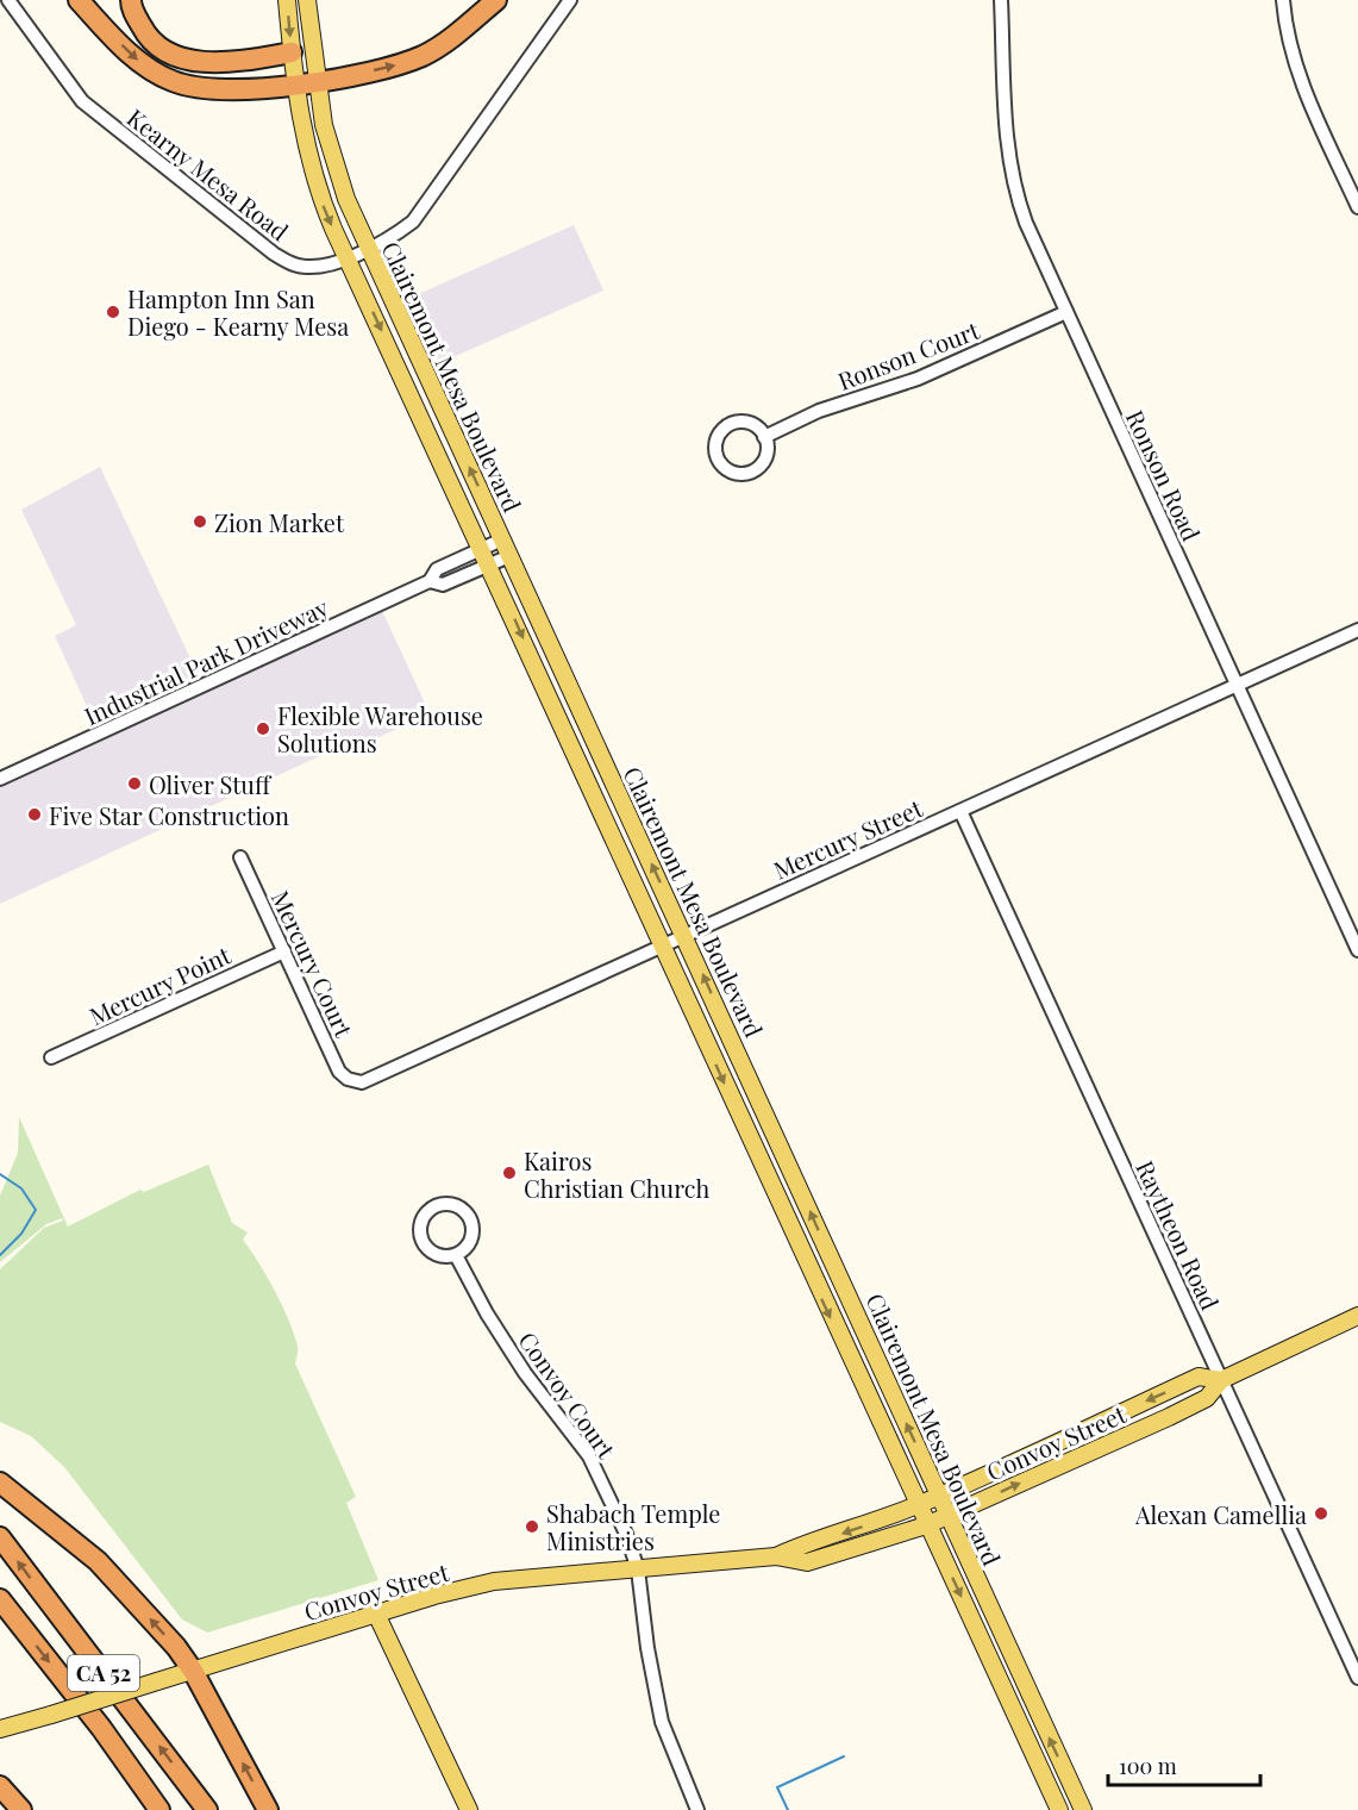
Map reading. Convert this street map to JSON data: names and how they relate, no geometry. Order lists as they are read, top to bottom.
{
  "streets": {
    "highway": ["CA 52"],
    "main road": ["Clairemont Mesa Boulevard", "Convoy Street"],
    "street": [
      "Kearny Mesa Road",
      "Ronson Court",
      "Ronson Road",
      "Industrial Park Driveway",
      "Mercury Street",
      "Mercury Court",
      "Mercury Point",
      "Raytheon Road",
      "Convoy Court"
    ]
  },
  "crossings": [
    ["Kearny Mesa Road", "Clairemont Mesa Boulevard"],
    ["Ronson Court", "Ronson Road"],
    ["Clairemont Mesa Boulevard", "Industrial Park Driveway"],
    ["Clairemont Mesa Boulevard", "Mercury Street"],
    ["Clairemont Mesa Boulevard", "Convoy Street"],
    ["Ronson Road", "Mercury Street"],
    ["Mercury Street", "Mercury Court"],
    ["Mercury Street", "Raytheon Road"],
    ["Mercury Court", "Mercury Point"],
    ["Raytheon Road", "Convoy Street"],
    ["Convoy Court", "Convoy Street"]
  ],
  "places": [
    "Hampton Inn San Diego - Kearny Mesa",
    "Zion Market",
    "Flexible Warehouse Solutions",
    "Oliver Stuff",
    "Five Star Construction",
    "Kairos Christian Church",
    "Alexan Camellia",
    "Shabach Temple Ministries"
  ],
  "scale_bar": "100 m"
}
